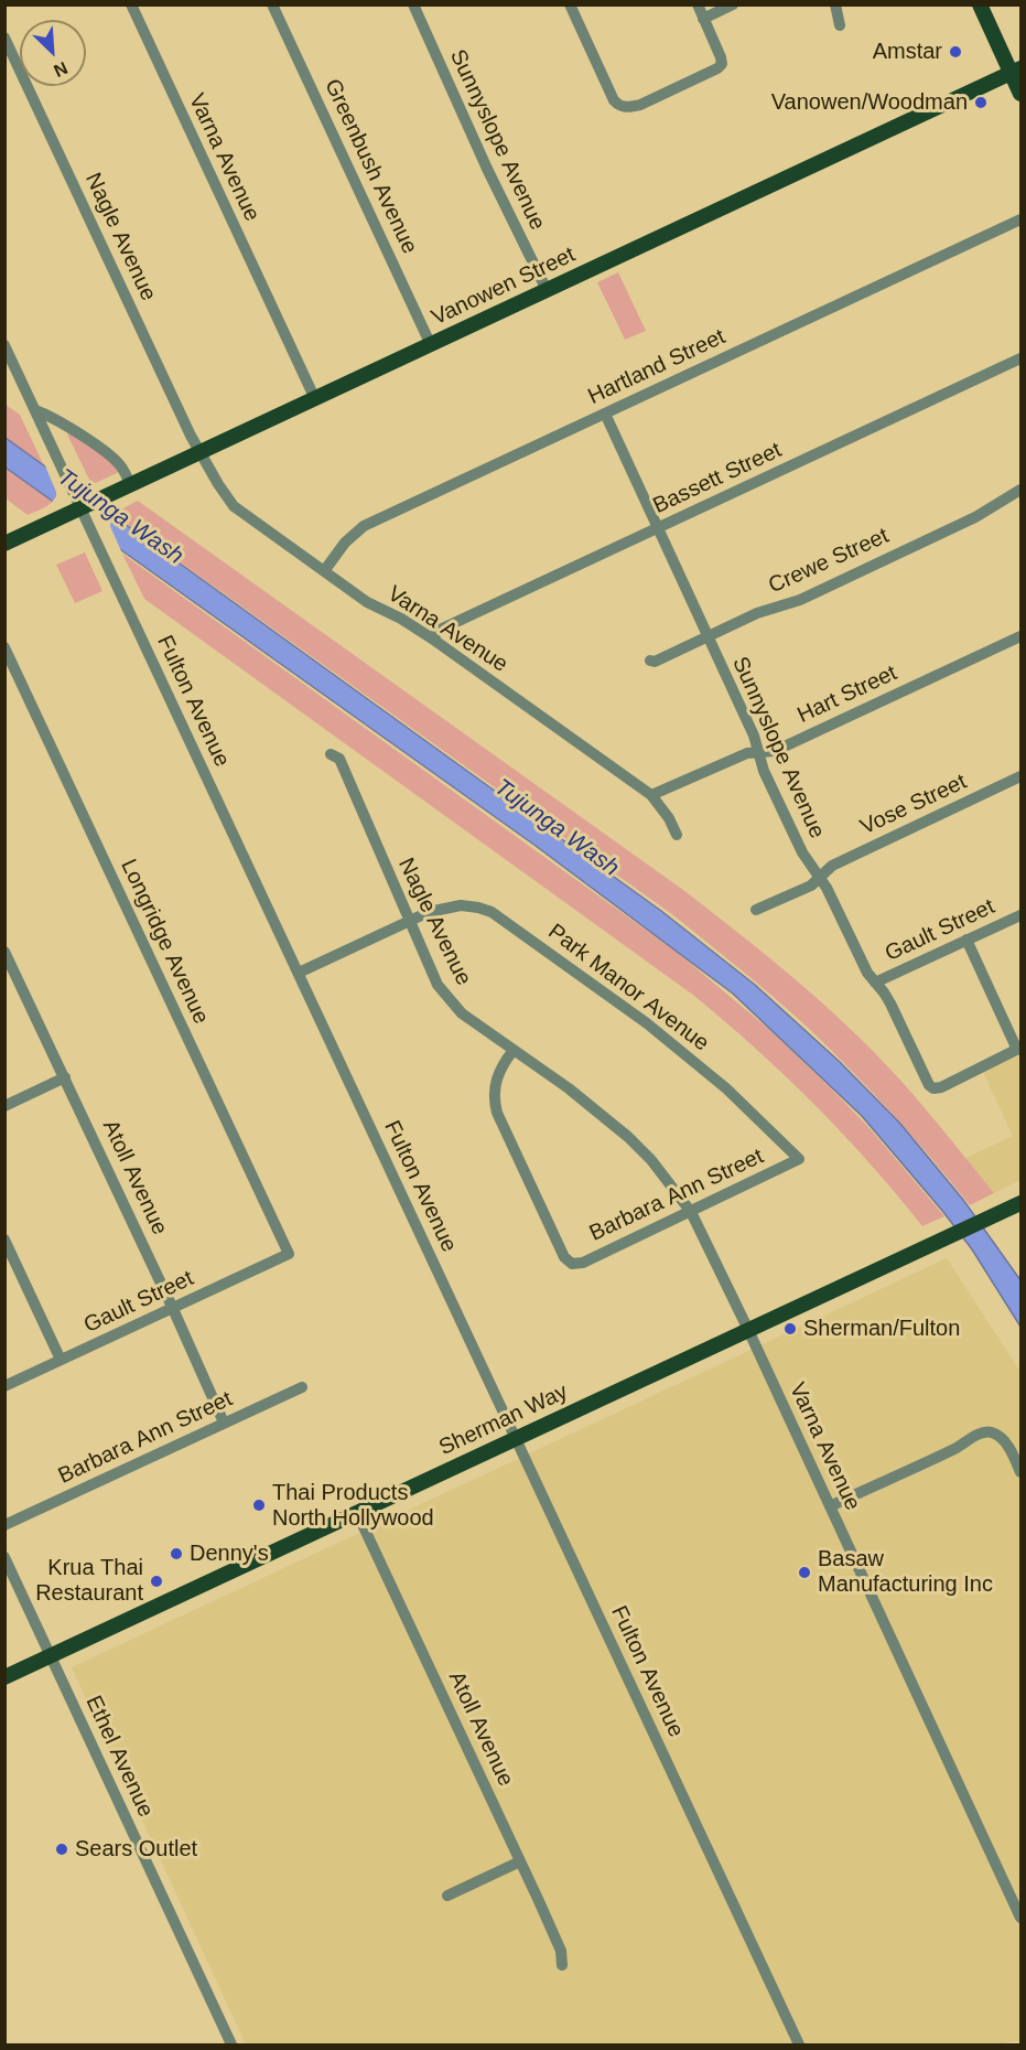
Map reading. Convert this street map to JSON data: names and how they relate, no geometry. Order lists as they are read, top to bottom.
{
  "streets": {
    "main road": ["Vanowen Street", "Sherman Way"],
    "street": [
      "Sunnyslope Avenue",
      "Varna Avenue",
      "Greenbush Avenue",
      "Nagle Avenue",
      "Hartland Street",
      "Bassett Street",
      "Crewe Street",
      "Hart Street",
      "Fulton Avenue",
      "Vose Street",
      "Gault Street",
      "Longridge Avenue",
      "Park Manor Avenue",
      "Atoll Avenue",
      "Barbara Ann Street",
      "Ethel Avenue"
    ]
  },
  "crossings": [
    ["Sunnyslope Avenue", "Vanowen Street"],
    ["Sunnyslope Avenue", "Hartland Street"],
    ["Sunnyslope Avenue", "Bassett Street"],
    ["Sunnyslope Avenue", "Crewe Street"],
    ["Sunnyslope Avenue", "Hart Street"],
    ["Sunnyslope Avenue", "Vose Street"],
    ["Sunnyslope Avenue", "Gault Street"],
    ["Varna Avenue", "Nagle Avenue"],
    ["Varna Avenue", "Vanowen Street"],
    ["Varna Avenue", "Hartland Street"],
    ["Varna Avenue", "Bassett Street"],
    ["Varna Avenue", "Hart Street"],
    ["Varna Avenue", "Barbara Ann Street"],
    ["Varna Avenue", "Sherman Way"],
    ["Greenbush Avenue", "Vanowen Street"],
    ["Nagle Avenue", "Vanowen Street"],
    ["Nagle Avenue", "Park Manor Avenue"],
    ["Nagle Avenue", "Barbara Ann Street"],
    ["Vanowen Street", "Fulton Avenue"],
    ["Fulton Avenue", "Sherman Way"],
    ["Gault Street", "Longridge Avenue"],
    ["Gault Street", "Atoll Avenue"],
    ["Park Manor Avenue", "Barbara Ann Street"],
    ["Atoll Avenue", "Barbara Ann Street"],
    ["Atoll Avenue", "Sherman Way"],
    ["Sherman Way", "Ethel Avenue"]
  ],
  "water": ["Tujunga Wash"],
  "places": [
    "Amstar",
    "Vanowen/Woodman",
    "Sherman/Fulton",
    "Thai Products North Hollywood",
    "Denny's",
    "Basaw Manufacturing Inc",
    "Krua Thai Restaurant",
    "Sears Outlet"
  ],
  "north": "bottom right"
}
